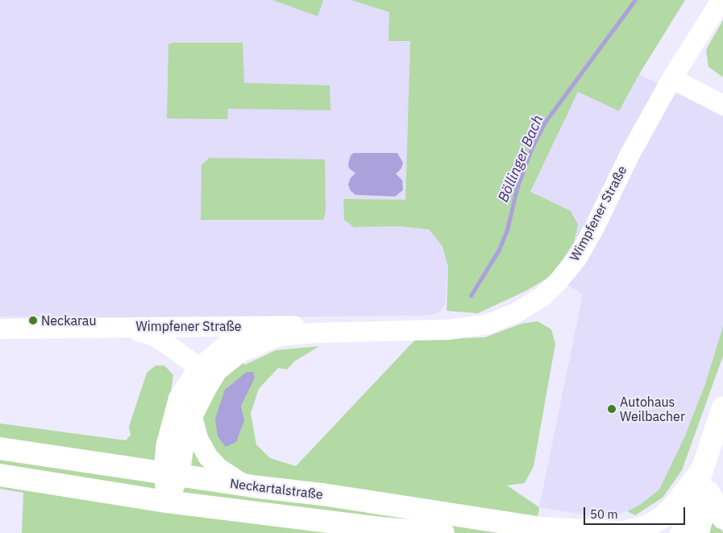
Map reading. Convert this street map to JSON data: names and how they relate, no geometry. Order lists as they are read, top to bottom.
{
  "streets": {
    "main road": ["Neckartalstraße"],
    "street": ["Wimpfener Straße"]
  },
  "crossings": [
    ["Wimpfener Straße", "Neckartalstraße"]
  ],
  "water": ["Böllinger Bach"],
  "places": ["Neckarau", "Autohaus Weilbacher"],
  "scale_bar": "50 m"
}
